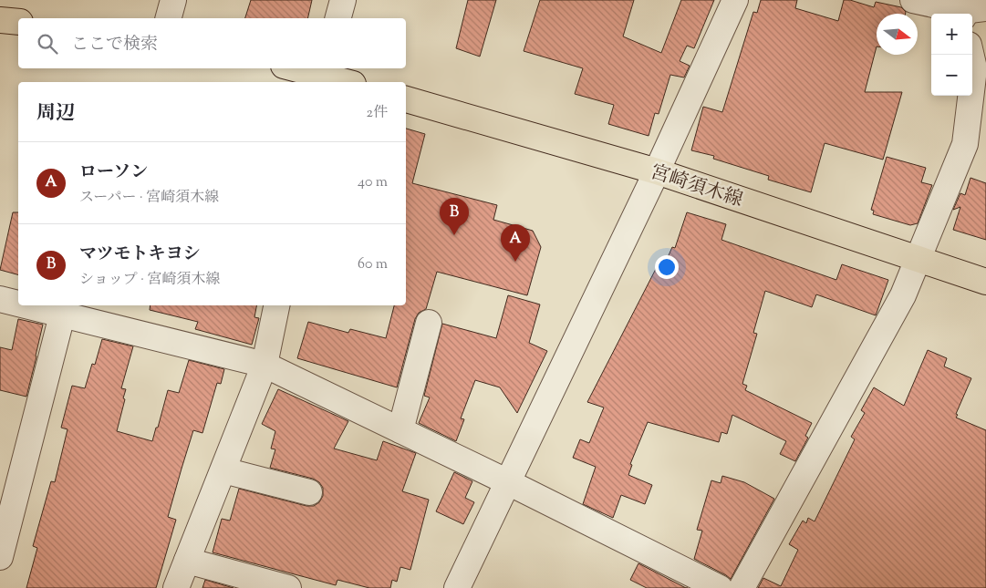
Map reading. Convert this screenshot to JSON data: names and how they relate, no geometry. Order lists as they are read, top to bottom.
{
  "streets": {
    "main road": ["宮崎須木線"]
  },
  "north": "right",
  "page": {
    "map_buttons": ["+", "−"],
    "search": "ここで検索",
    "heading": ["周辺", "2件"],
    "list": [
      {
        "mark": "A",
        "name": "ローソン",
        "note": "スーパー · 宮崎須木線",
        "value": "40 m"
      },
      {
        "mark": "B",
        "name": "マツモトキヨシ",
        "note": "ショップ · 宮崎須木線",
        "value": "60 m"
      }
    ],
    "pins": ["B", "A"]
  }
}
